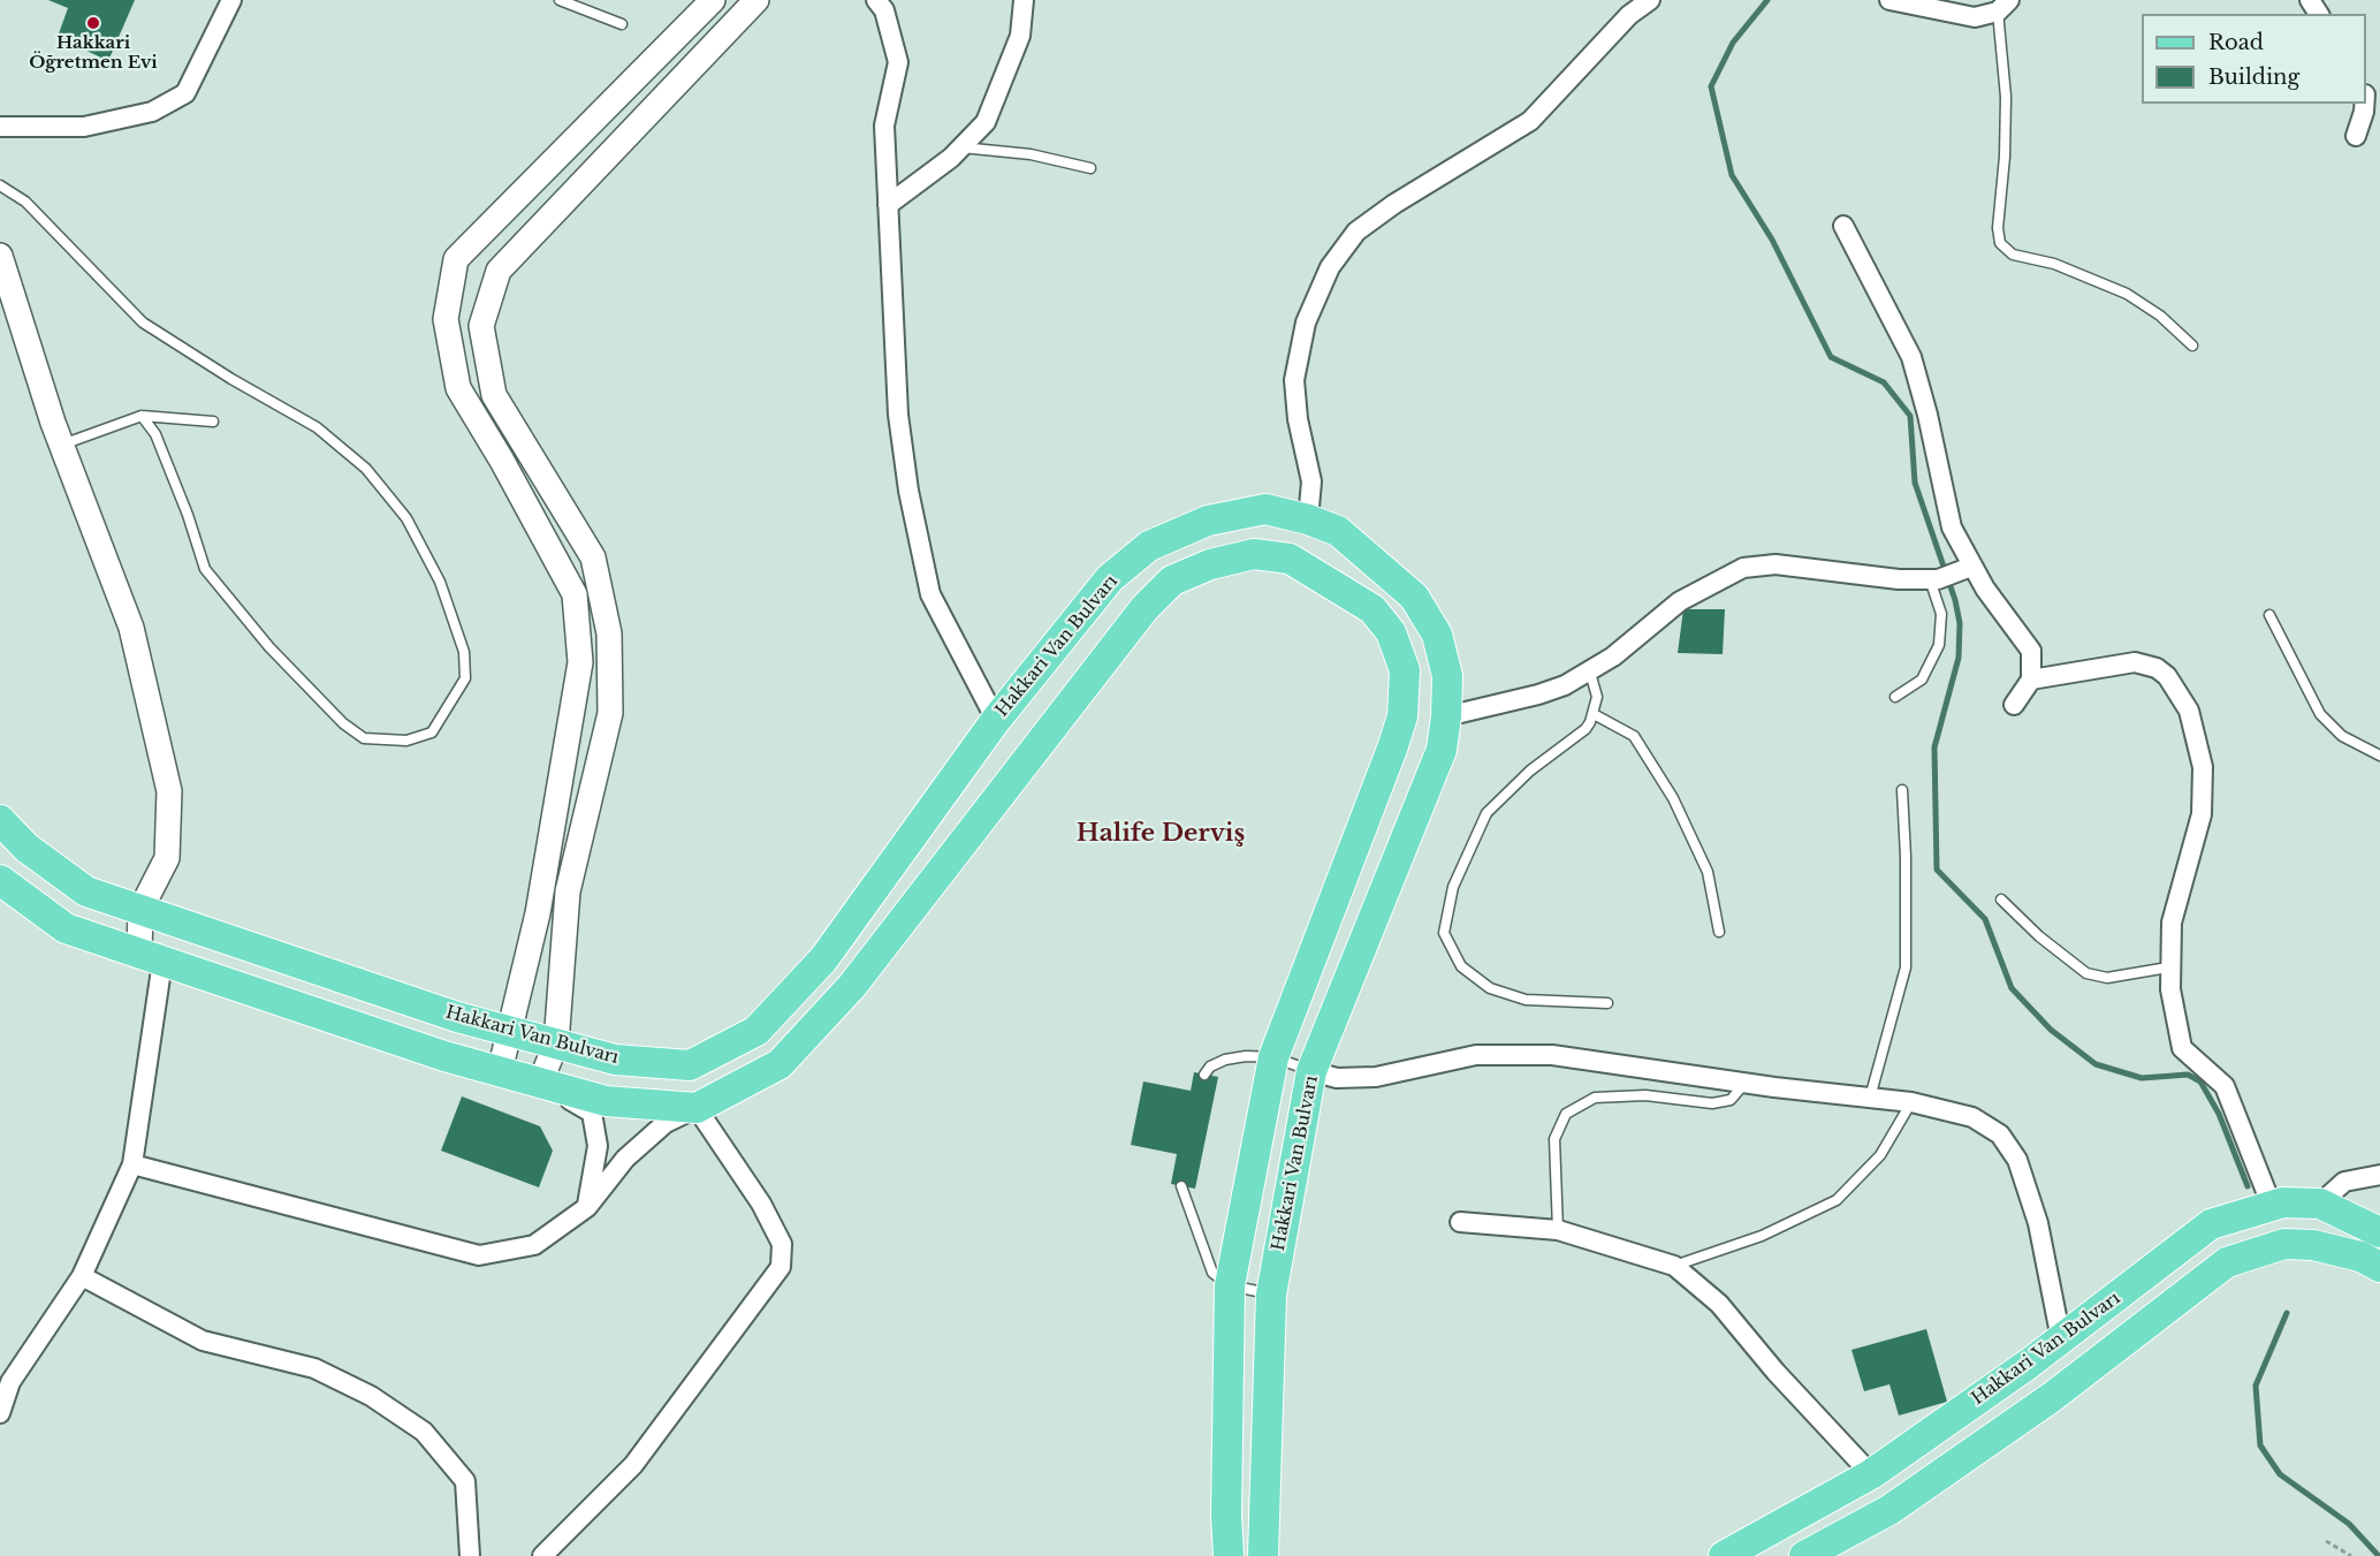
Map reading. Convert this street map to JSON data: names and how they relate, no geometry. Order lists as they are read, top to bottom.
{
  "streets": {
    "main road": ["Hakkari Van Bulvarı"]
  },
  "districts": ["Halife Derviş"],
  "places": ["Hakkari Öğretmen Evi"],
  "legend": ["Road", "Building"]
}
